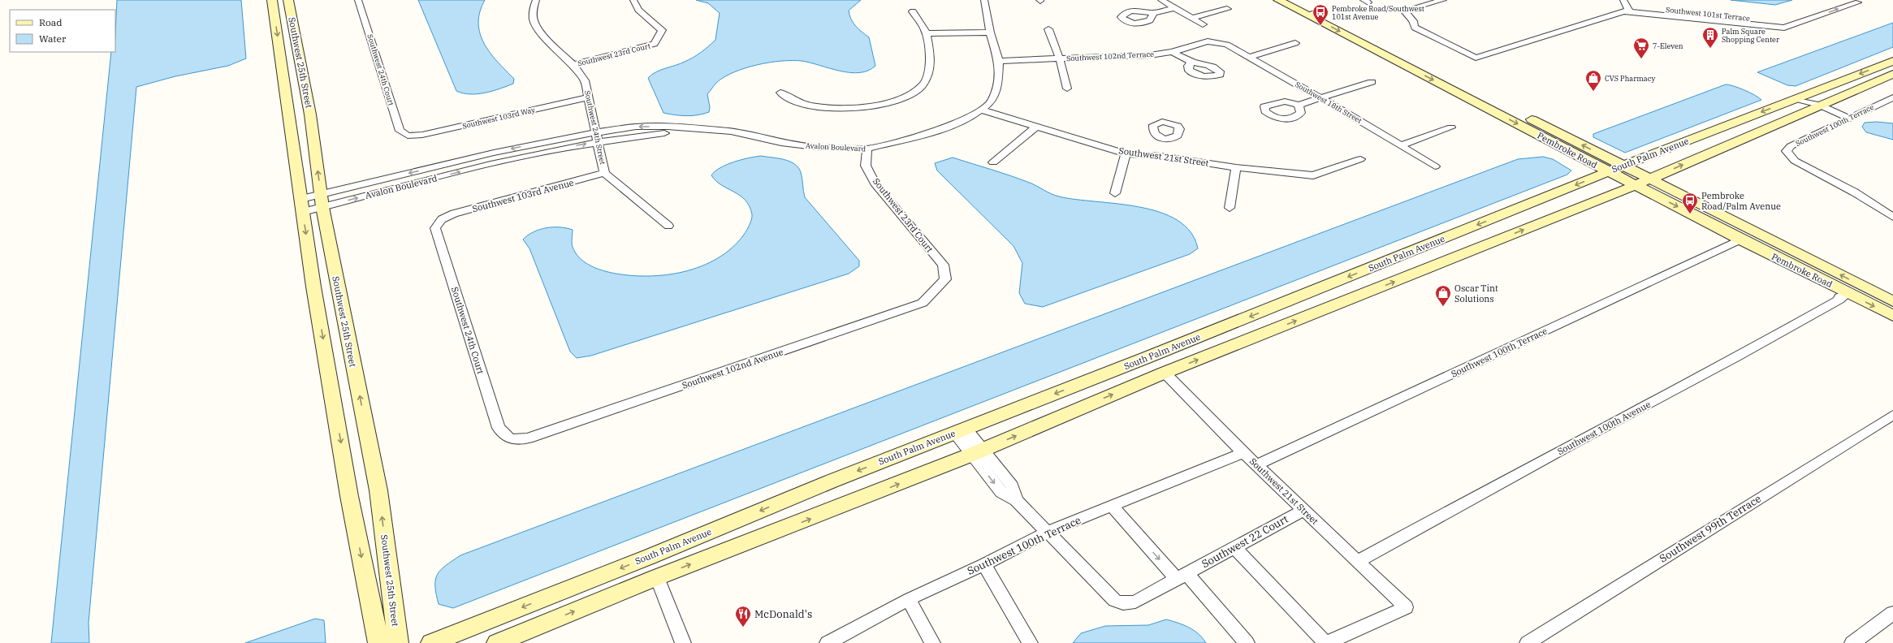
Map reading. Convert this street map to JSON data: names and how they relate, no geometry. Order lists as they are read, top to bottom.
{
  "streets": {
    "main road": ["Southwest 25th Street", "Pembroke Road", "South Palm Avenue"],
    "street": [
      "Southwest 101st Terrace",
      "Southwest 23rd Court",
      "Southwest 102nd Terrace",
      "Southwest 24th Court",
      "Southwest 18th Street",
      "Southwest 103rd Way",
      "Southwest 100th Terrace",
      "Southwest 24th Street",
      "Avalon Boulevard",
      "Southwest 21st Street",
      "Southwest 103rd Avenue",
      "Southwest 102nd Avenue",
      "Southwest 100th Avenue",
      "Southwest 99th Terrace",
      "Southwest 22 Court"
    ]
  },
  "crossings": [
    ["Southwest 23rd Court", "Southwest 24th Street"],
    ["Southwest 23rd Court", "Avalon Boulevard"],
    ["Southwest 23rd Court", "Southwest 102nd Avenue"],
    ["Southwest 102nd Terrace", "Southwest 18th Street"],
    ["Southwest 102nd Terrace", "Avalon Boulevard"],
    ["Southwest 25th Street", "Avalon Boulevard"],
    ["Southwest 24th Court", "Southwest 103rd Way"],
    ["Southwest 24th Court", "Southwest 103rd Avenue"],
    ["Southwest 24th Court", "Southwest 102nd Avenue"],
    ["Southwest 103rd Way", "Southwest 24th Street"],
    ["Southwest 100th Terrace", "Pembroke Road"],
    ["Southwest 100th Terrace", "Southwest 21st Street"],
    ["Southwest 100th Terrace", "Southwest 22 Court"],
    ["Southwest 24th Street", "Avalon Boulevard"],
    ["Southwest 24th Street", "Southwest 103rd Avenue"],
    ["Avalon Boulevard", "Southwest 21st Street"],
    ["Pembroke Road", "South Palm Avenue"],
    ["Pembroke Road", "Southwest 100th Avenue"],
    ["South Palm Avenue", "Southwest 22 Court"],
    ["Southwest 21st Street", "Southwest 100th Avenue"],
    ["Southwest 21st Street", "Southwest 22 Court"]
  ],
  "places": {
    "bus stop": ["Pembroke Road/Southwest 101st Avenue", "Pembroke Road/Palm Avenue"],
    "building": ["Palm Square Shopping Center"],
    "supermarket": ["7-Eleven"],
    "shop": ["CVS Pharmacy", "Oscar Tint Solutions"],
    "restaurant": ["McDonald's"]
  },
  "legend": ["Road", "Water"]
}
